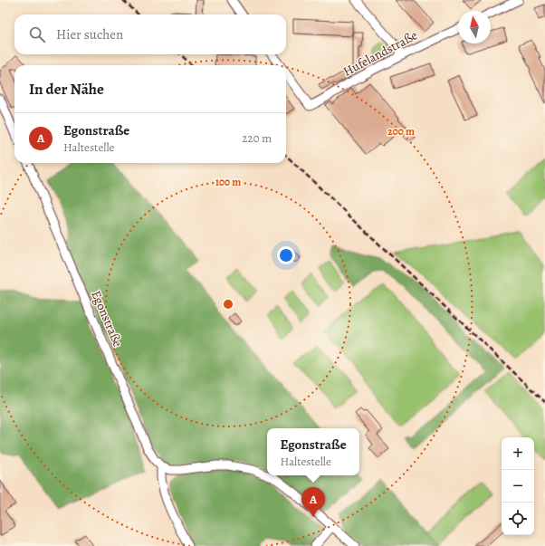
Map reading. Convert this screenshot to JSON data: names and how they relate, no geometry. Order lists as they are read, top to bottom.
{
  "streets": {
    "street": ["Hufelandstraße", "Egonstraße"]
  },
  "north": "top",
  "page": {
    "search": "Hier suchen",
    "heading": "In der Nähe",
    "list": [
      {
        "mark": "A",
        "name": "Egonstraße",
        "note": "Haltestelle",
        "value": "220 m"
      }
    ],
    "popup": ["Egonstraße", "Haltestelle"],
    "map_buttons": ["+", "−"],
    "pins": "A"
  },
  "rings": ["200 m", "100 m"]
}
